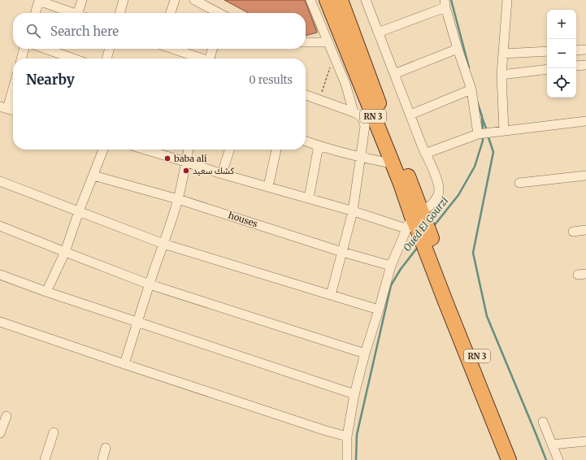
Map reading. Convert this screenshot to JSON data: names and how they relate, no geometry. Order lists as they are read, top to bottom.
{
  "streets": {
    "highway": ["RN 3"],
    "street": ["houses"]
  },
  "water": ["Oued El Gourzi"],
  "places": ["baba ali", "كشك سعيد"],
  "page": {
    "map_buttons": ["+", "−"],
    "search": "Search here",
    "heading": ["Nearby", "0 results"]
  }
}
